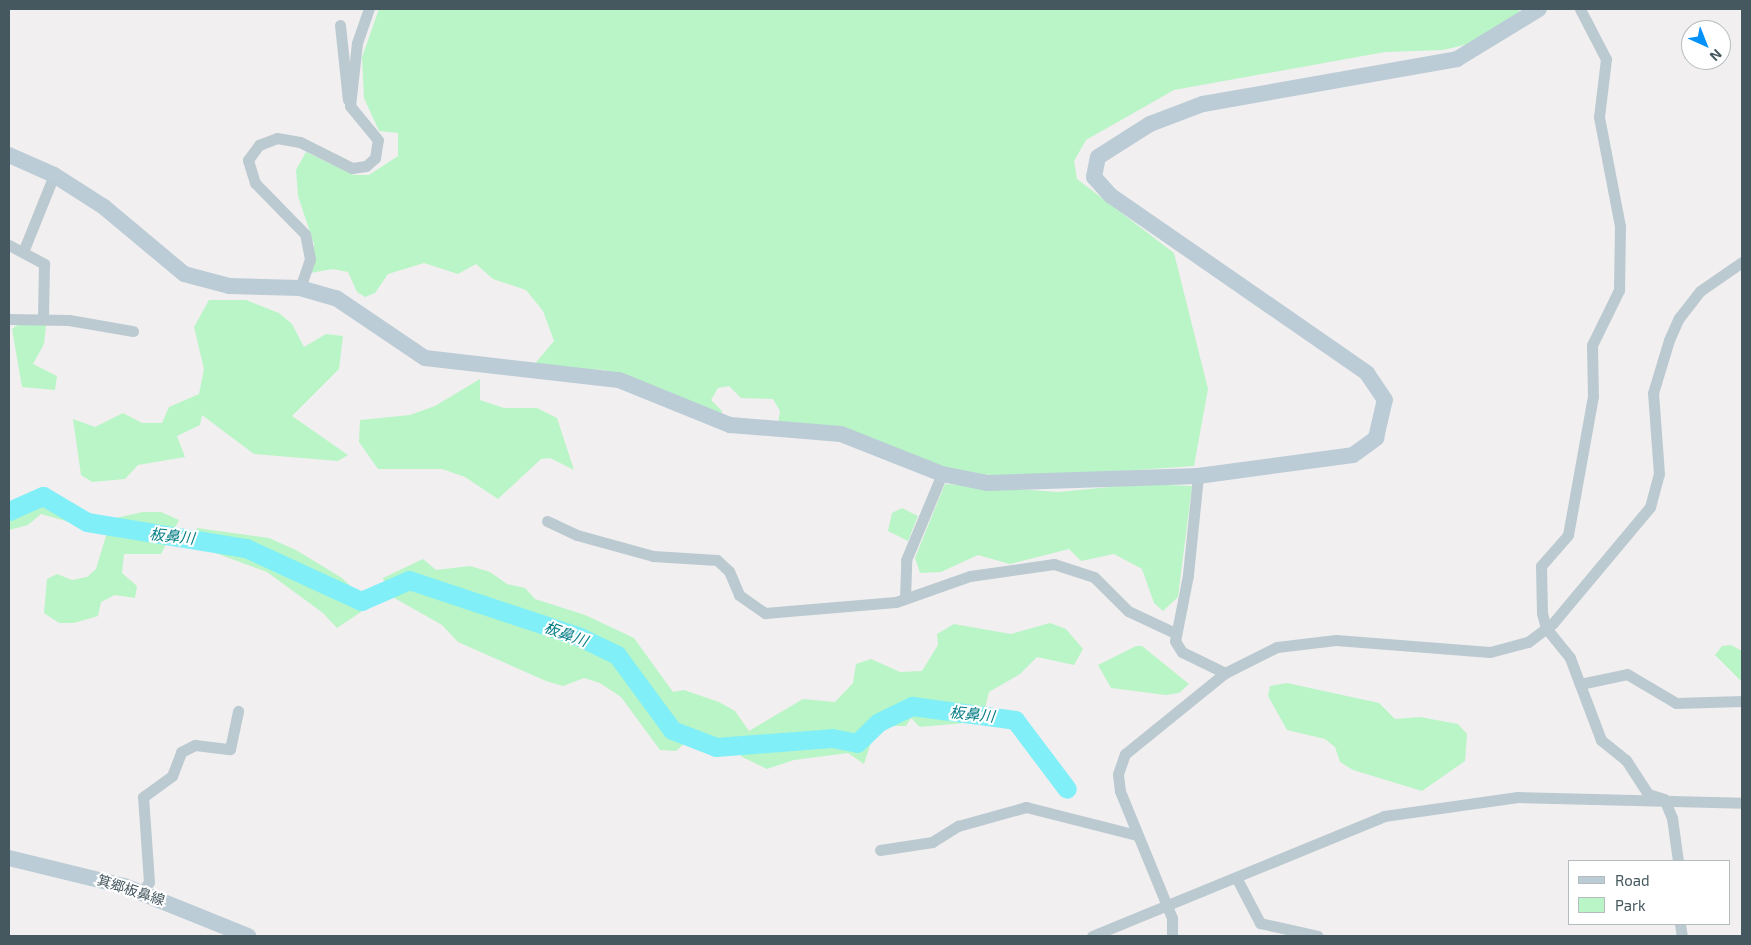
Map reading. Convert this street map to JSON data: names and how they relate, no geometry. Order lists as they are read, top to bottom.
{
  "streets": {
    "street": ["箕郷板鼻線"]
  },
  "water": ["板鼻川"],
  "legend": ["Road", "Park"],
  "north": "bottom right"
}
